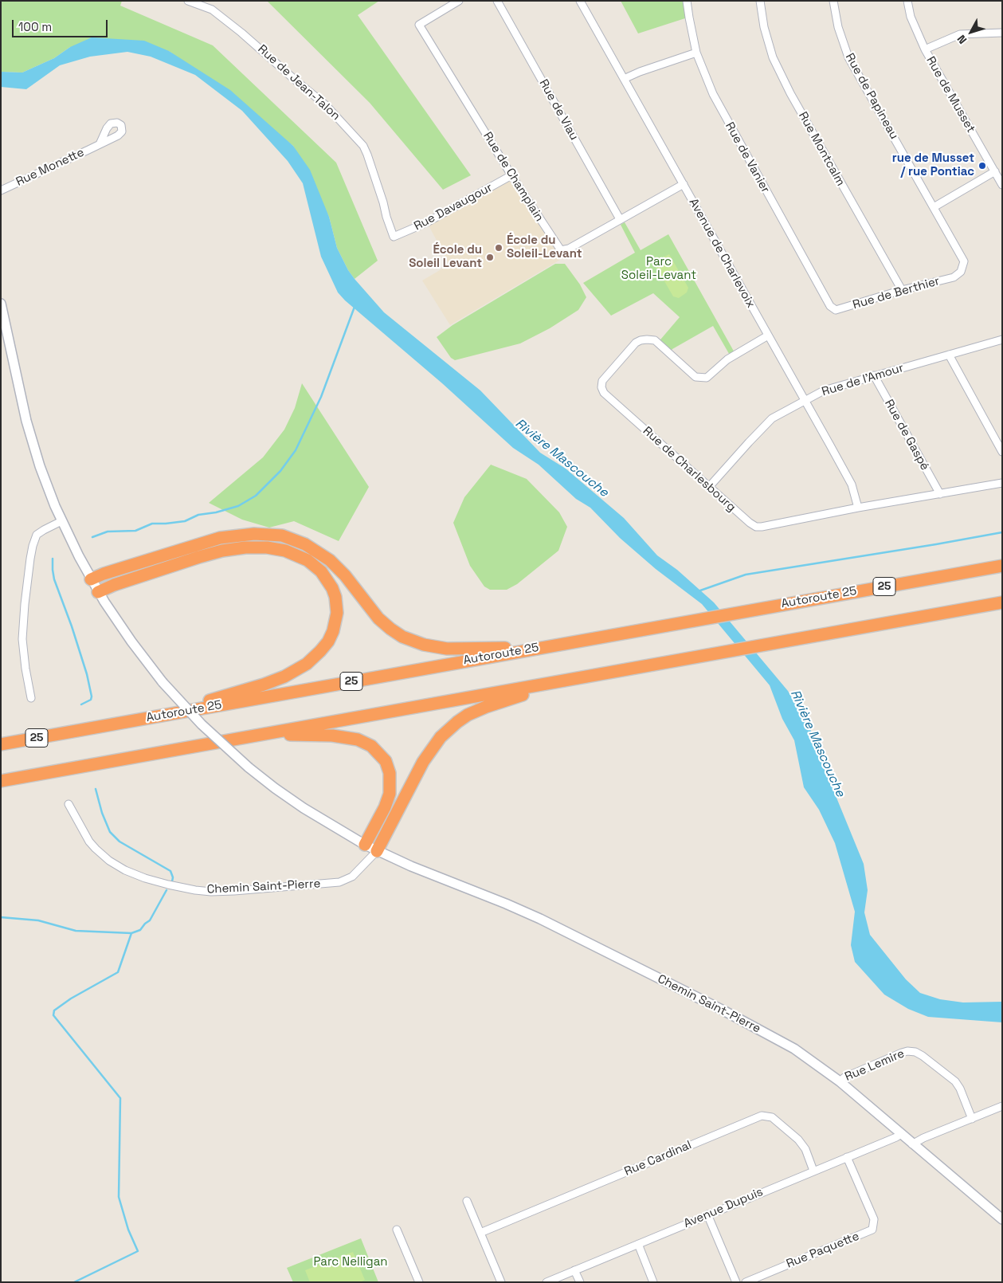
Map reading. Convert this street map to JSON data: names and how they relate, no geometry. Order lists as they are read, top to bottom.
{
  "streets": {
    "highway": ["25", "Autoroute 25"],
    "street": [
      "Rue de Jean-Talon",
      "Rue de Musset",
      "Rue de Papineau",
      "Rue de Viau",
      "Rue Montcalm",
      "Rue de Vanier",
      "Rue Monette",
      "Rue de Champlain",
      "Rue Davaugour",
      "Avenue de Charlevoix",
      "Rue de Berthier",
      "Rue de l'Amour",
      "Rue de Gaspé",
      "Rue de Charlesbourg",
      "Chemin Saint-Pierre",
      "Rue Lemire",
      "Rue Cardinal",
      "Avenue Dupuis",
      "Rue Paquette"
    ]
  },
  "crossings": [
    ["Rue de Jean-Talon", "Rue Davaugour"],
    ["Rue de Papineau", "Rue de Berthier"],
    ["Rue de Viau", "Rue de Champlain"],
    ["Rue Montcalm", "Rue de Berthier"],
    ["Rue de Vanier", "Rue de Berthier"],
    ["Rue de Champlain", "Rue Davaugour"],
    ["Rue de Champlain", "Avenue de Charlevoix"],
    ["Avenue de Charlevoix", "Rue de l'Amour"],
    ["Avenue de Charlevoix", "Rue de Charlesbourg"],
    ["Rue de l'Amour", "Rue de Gaspé"],
    ["Rue de l'Amour", "Rue de Charlesbourg"],
    ["Rue de Gaspé", "Rue de Charlesbourg"],
    ["Chemin Saint-Pierre", "Rue Lemire"],
    ["Chemin Saint-Pierre", "Avenue Dupuis"],
    ["Rue Cardinal", "Avenue Dupuis"],
    ["Avenue Dupuis", "Rue Paquette"]
  ],
  "water": ["Rivière Mascouche"],
  "parks": ["Parc Soleil-Levant", "Parc Nelligan"],
  "places": ["rue de Musset / rue Pontiac", "École du Soleil-Levant", "École du Soleil Levant"],
  "scale_bar": "100 m",
  "north": "bottom left"
}
